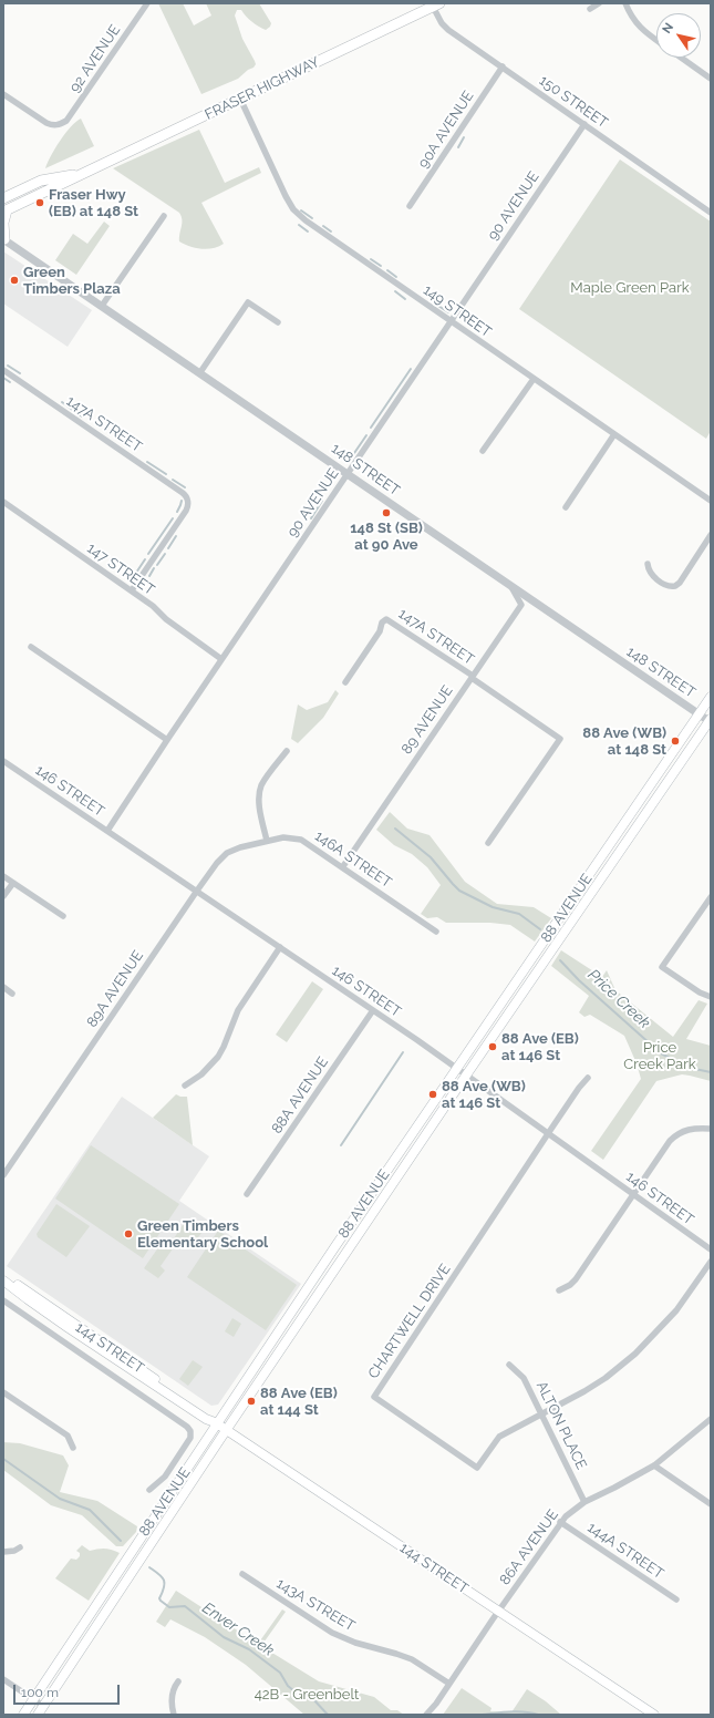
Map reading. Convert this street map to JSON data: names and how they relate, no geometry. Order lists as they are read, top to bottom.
{
  "streets": {
    "main road": ["FRASER HIGHWAY", "88 AVENUE", "144 STREET"],
    "street": [
      "92 AVENUE",
      "150 STREET",
      "90A AVENUE",
      "90 AVENUE",
      "149 STREET",
      "147A STREET",
      "148 STREET",
      "147 STREET",
      "89 AVENUE",
      "146 STREET",
      "146A STREET",
      "89A AVENUE",
      "88A AVENUE",
      "CHARTWELL DRIVE",
      "ALTON PLACE",
      "86A AVENUE",
      "144A STREET",
      "143A STREET"
    ]
  },
  "crossings": [
    ["FRASER HIGHWAY", "150 STREET"],
    ["FRASER HIGHWAY", "149 STREET"],
    ["150 STREET", "90A AVENUE"],
    ["150 STREET", "90 AVENUE"],
    ["90 AVENUE", "149 STREET"],
    ["90 AVENUE", "148 STREET"],
    ["90 AVENUE", "147 STREET"],
    ["90 AVENUE", "146 STREET"],
    ["147A STREET", "147 STREET"],
    ["147A STREET", "89 AVENUE"],
    ["148 STREET", "89 AVENUE"],
    ["148 STREET", "88 AVENUE"],
    ["89 AVENUE", "146A STREET"],
    ["146 STREET", "88 AVENUE"],
    ["146 STREET", "89A AVENUE"],
    ["146 STREET", "88A AVENUE"],
    ["146 STREET", "CHARTWELL DRIVE"],
    ["146A STREET", "89A AVENUE"],
    ["88 AVENUE", "144 STREET"],
    ["CHARTWELL DRIVE", "ALTON PLACE"],
    ["144 STREET", "86A AVENUE"],
    ["ALTON PLACE", "86A AVENUE"],
    ["86A AVENUE", "144A STREET"],
    ["86A AVENUE", "143A STREET"]
  ],
  "water": ["Price Creek", "Enver Creek"],
  "parks": ["Maple Green Park", "Price Creek Park", "42B - Greenbelt"],
  "places": [
    "Fraser Hwy (EB) at 148 St",
    "Green Timbers Plaza",
    "148 St (SB) at 90 Ave",
    "88 Ave (WB) at 148 St",
    "88 Ave (EB) at 146 St",
    "88 Ave (WB) at 146 St",
    "Green Timbers Elementary School",
    "88 Ave (EB) at 144 St"
  ],
  "scale_bar": "100 m",
  "north": "top left"
}
